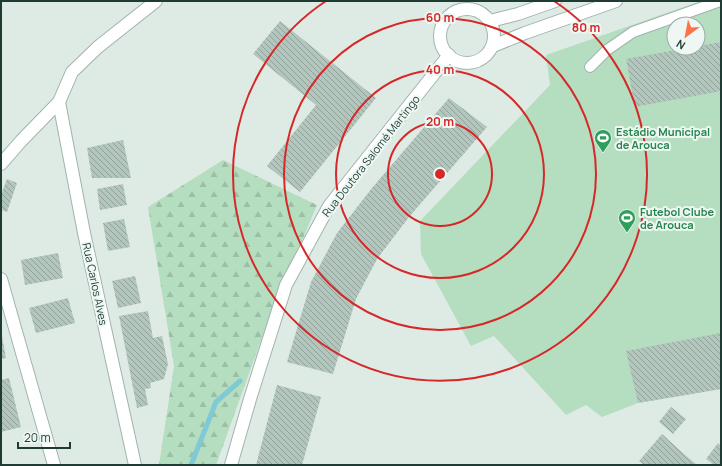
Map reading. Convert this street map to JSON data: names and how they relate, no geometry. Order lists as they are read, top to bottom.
{
  "streets": {
    "street": ["Rua Doutora Salomé Martingo", "Rua Carlos Alves"]
  },
  "places": {
    "sports": ["Estádio Municipal de Arouca", "Futebol Clube de Arouca"]
  },
  "scale_bar": "20 m",
  "north": "bottom left",
  "rings": [
    "60 m",
    "80 m",
    "40 m",
    "20 m"
  ]
}
